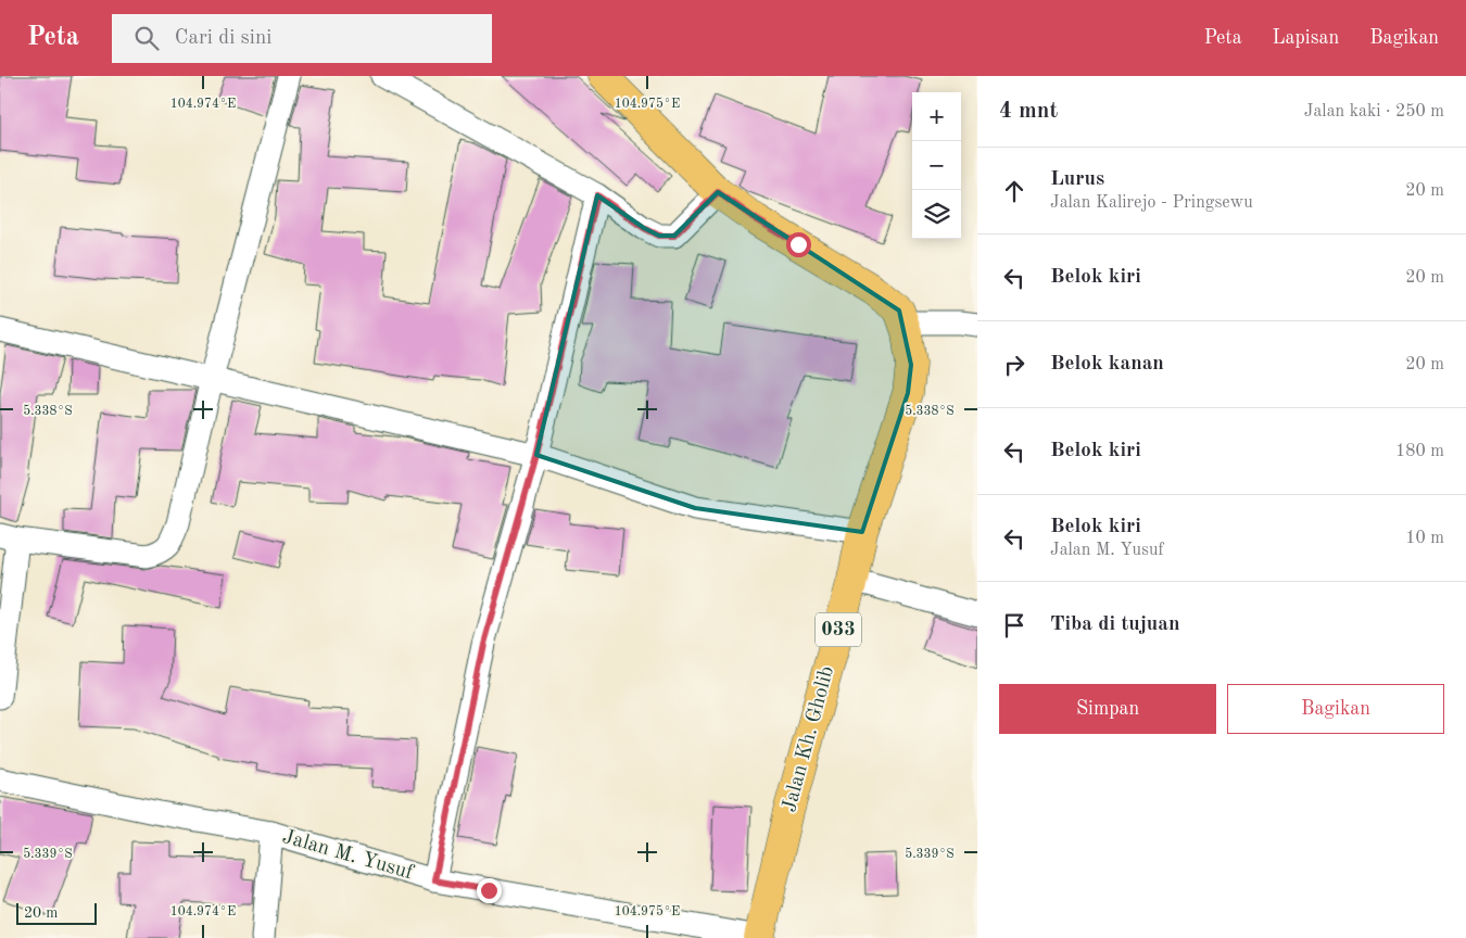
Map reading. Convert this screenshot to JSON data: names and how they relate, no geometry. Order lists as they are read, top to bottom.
{
  "streets": {
    "main road": ["033", "Jalan Kh. Gholib"],
    "street": ["Jalan M. Yusuf"]
  },
  "crossings": [
    ["033", "Jalan Kh. Gholib"],
    ["Jalan Kh. Gholib", "Jalan M. Yusuf"]
  ],
  "scale_bar": "20 m",
  "page": {
    "header": "Peta",
    "search": "Cari di sini",
    "nav": ["Peta", "Lapisan", "Bagikan"],
    "heading": ["4 mnt", "Jalan kaki · 250 m"],
    "map_buttons": ["+", "−"],
    "list": [
      ["Lurus", "Jalan Kalirejo - Pringsewu", "20 m"],
      ["Belok kiri", "20 m"],
      ["Belok kanan", "20 m"],
      ["Belok kiri", "180 m"],
      ["Belok kiri", "Jalan M. Yusuf", "10 m"],
      "Tiba di tujuan"
    ],
    "buttons": ["Simpan", "Bagikan"],
    "scale": "20 m"
  },
  "coordinates": [
    "104.974°E",
    "104.975°E",
    "5.338°S",
    "5.339°S"
  ]
}
